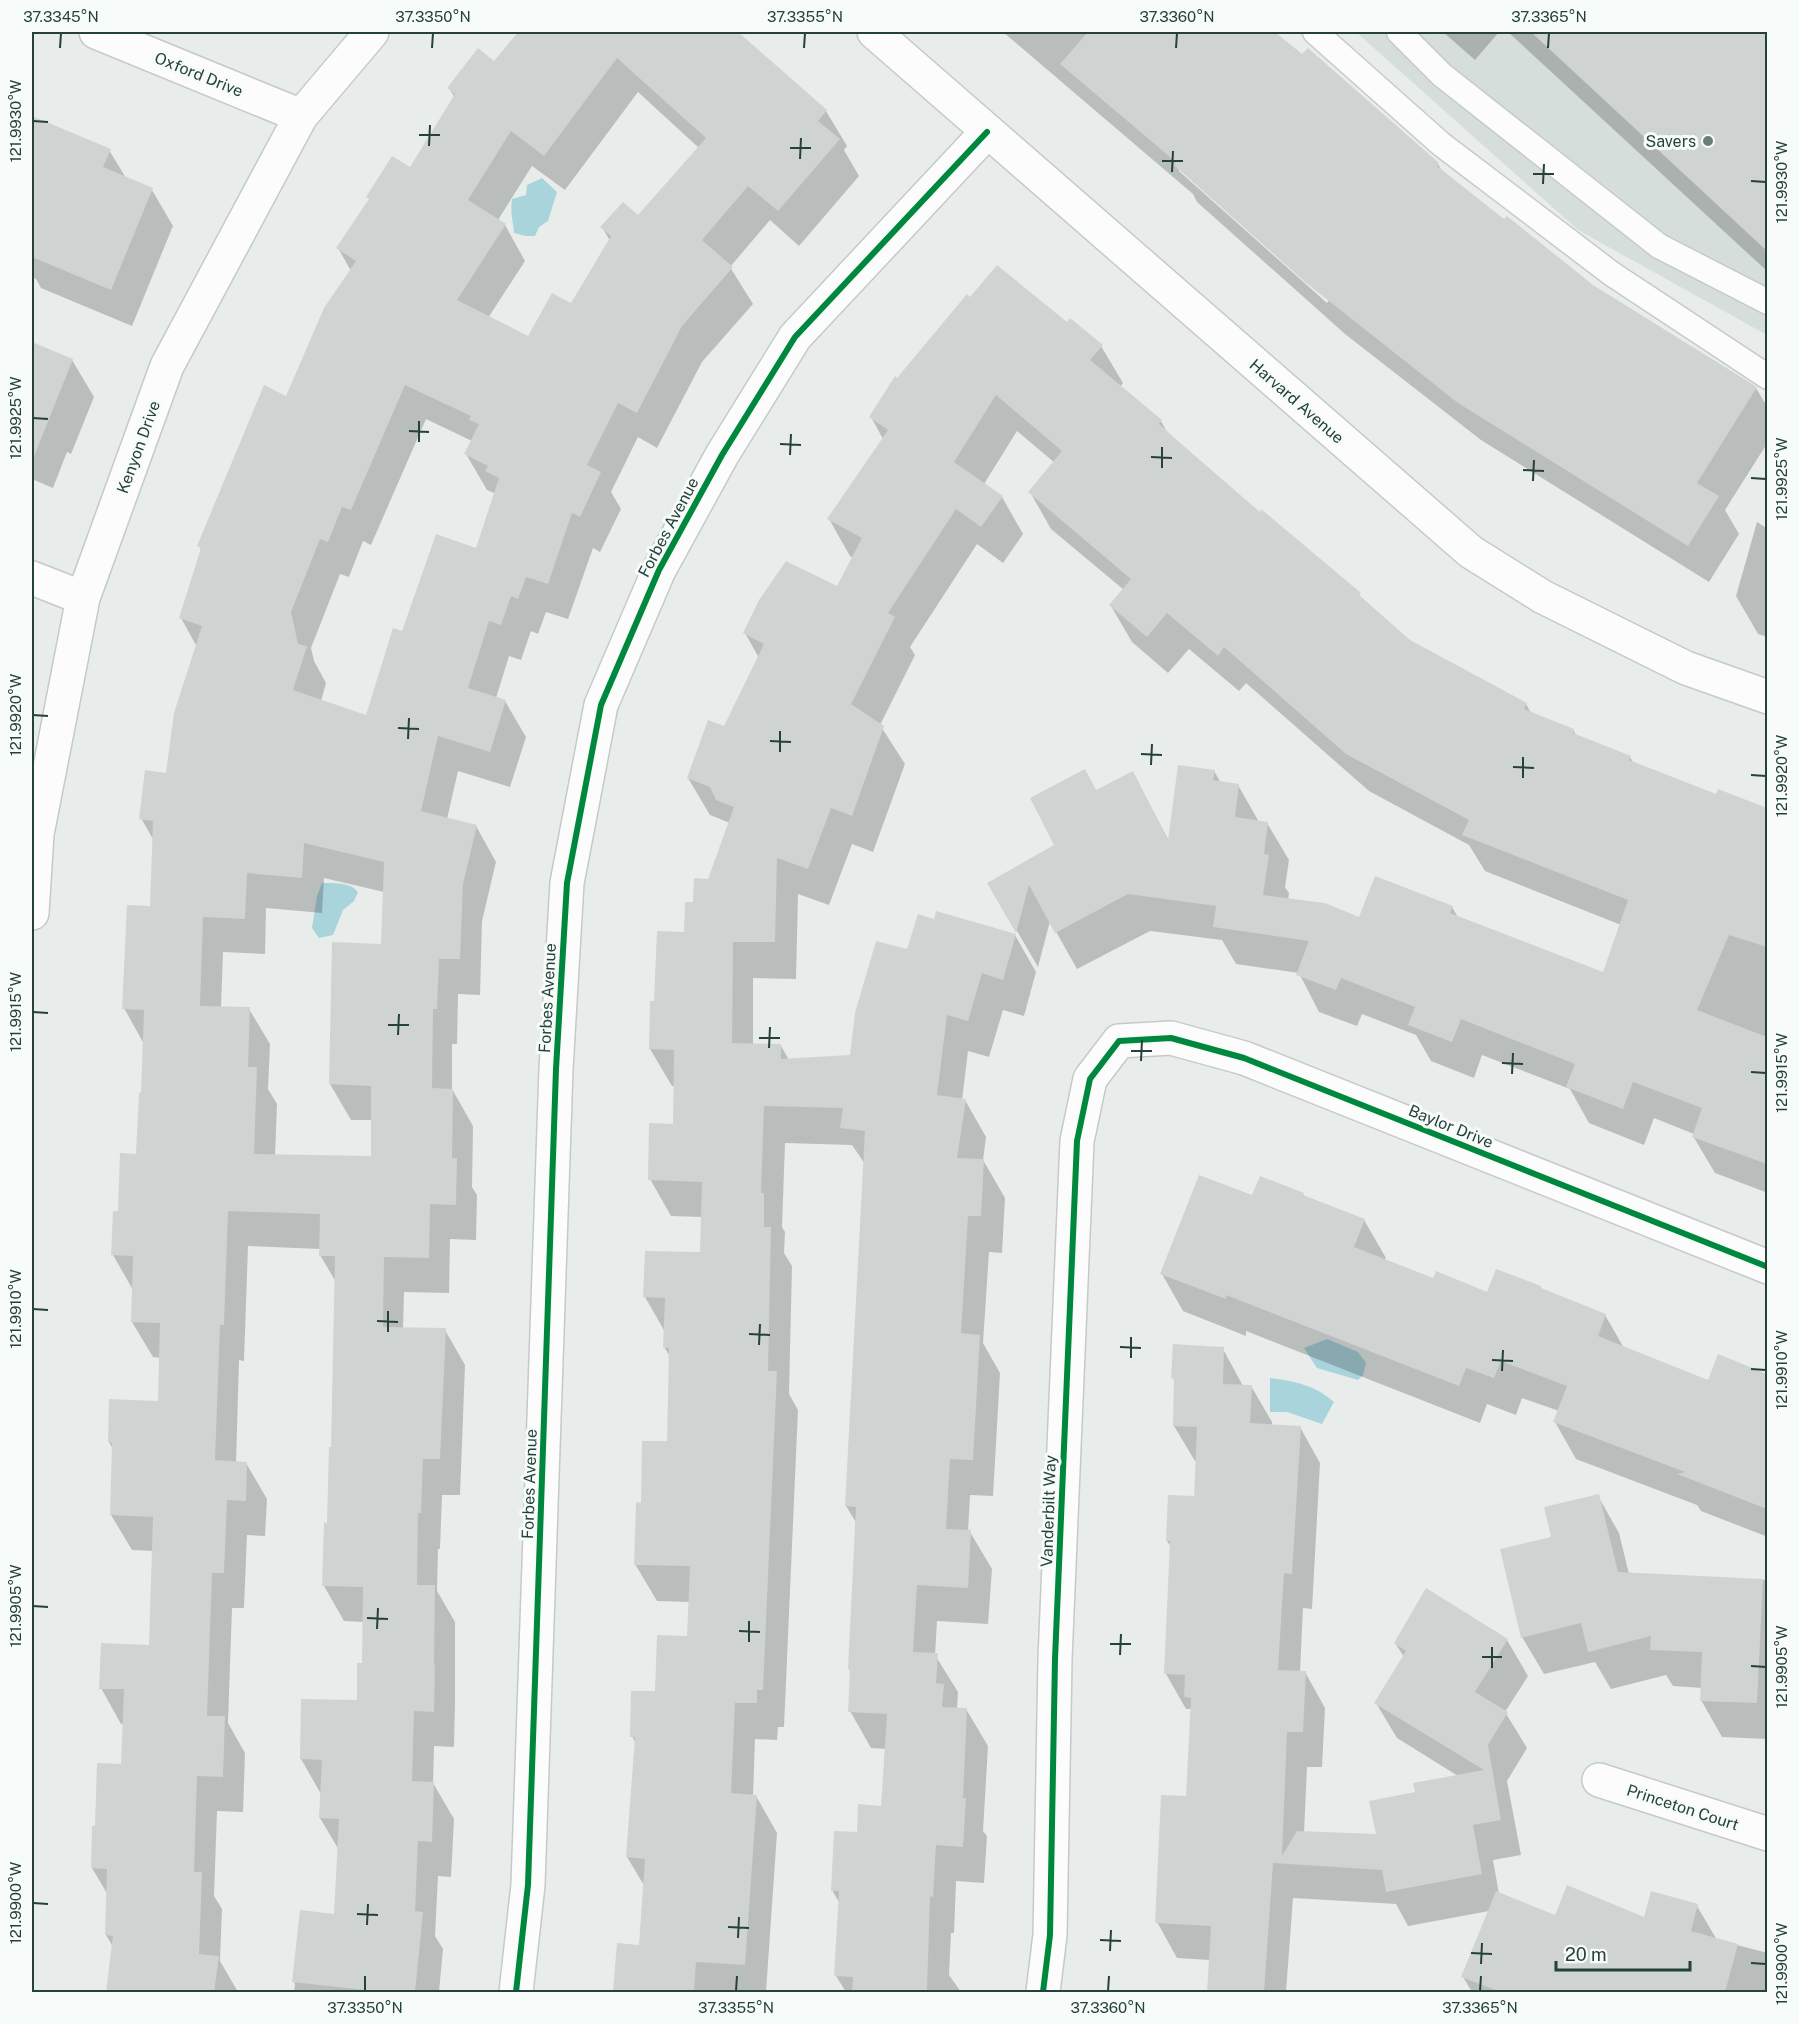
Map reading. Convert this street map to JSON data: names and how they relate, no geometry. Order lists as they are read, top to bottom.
{
  "streets": {
    "street": [
      "Oxford Drive",
      "Harvard Avenue",
      "Kenyon Drive",
      "Forbes Avenue",
      "Baylor Drive",
      "Vanderbilt Way",
      "Princeton Court"
    ]
  },
  "crossings": [
    ["Oxford Drive", "Kenyon Drive"],
    ["Harvard Avenue", "Forbes Avenue"],
    ["Baylor Drive", "Vanderbilt Way"]
  ],
  "places": ["Savers"],
  "scale_bar": "20 m",
  "coordinates": [
    "37.3345°N",
    "37.3350°N",
    "37.3355°N",
    "37.3360°N",
    "37.3365°N",
    "121.9930°W",
    "121.9925°W",
    "121.9920°W",
    "121.9915°W",
    "121.9910°W",
    "121.9905°W",
    "121.9900°W"
  ]
}
